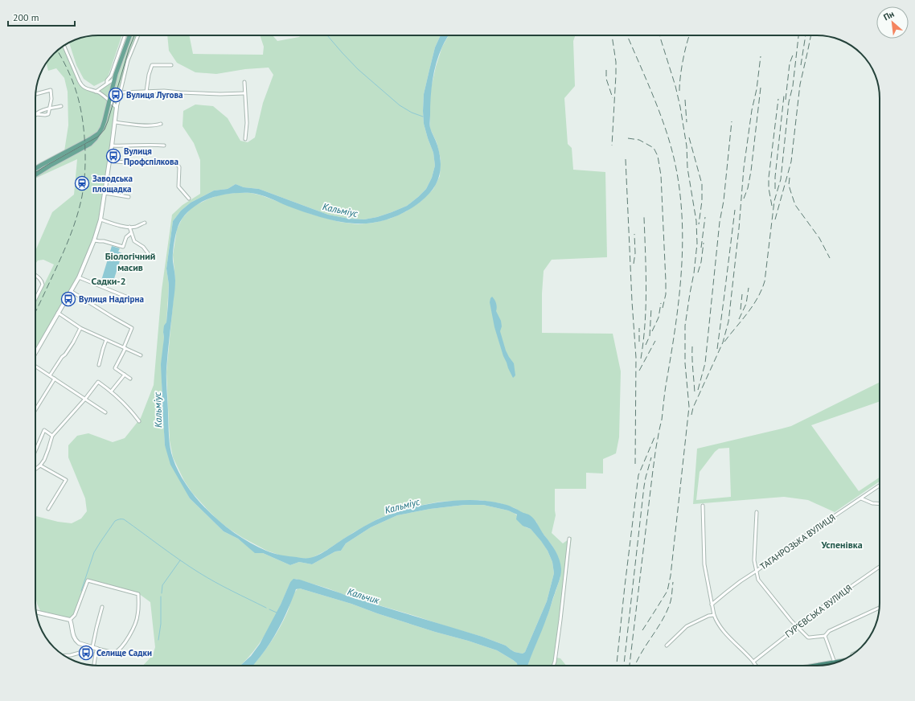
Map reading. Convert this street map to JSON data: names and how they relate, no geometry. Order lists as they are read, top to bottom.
{
  "streets": {
    "street": ["ТАГАНРОЗЬКА ВУЛИЦЯ", "ГУР’ЄВСЬКА ВУЛИЦЯ"]
  },
  "districts": ["Біологічний масив", "Садки-2", "Успенівка"],
  "water": ["Кальміус", "Кальчик"],
  "places": {
    "bus stop": [
      "Вулиця Лугова",
      "Вулиця Профспілкова",
      "Вулиця Надгірна",
      "Селище Садки"
    ],
    "station": ["Заводська площадка"]
  },
  "scale_bar": "200 m",
  "north": "top left"
}
